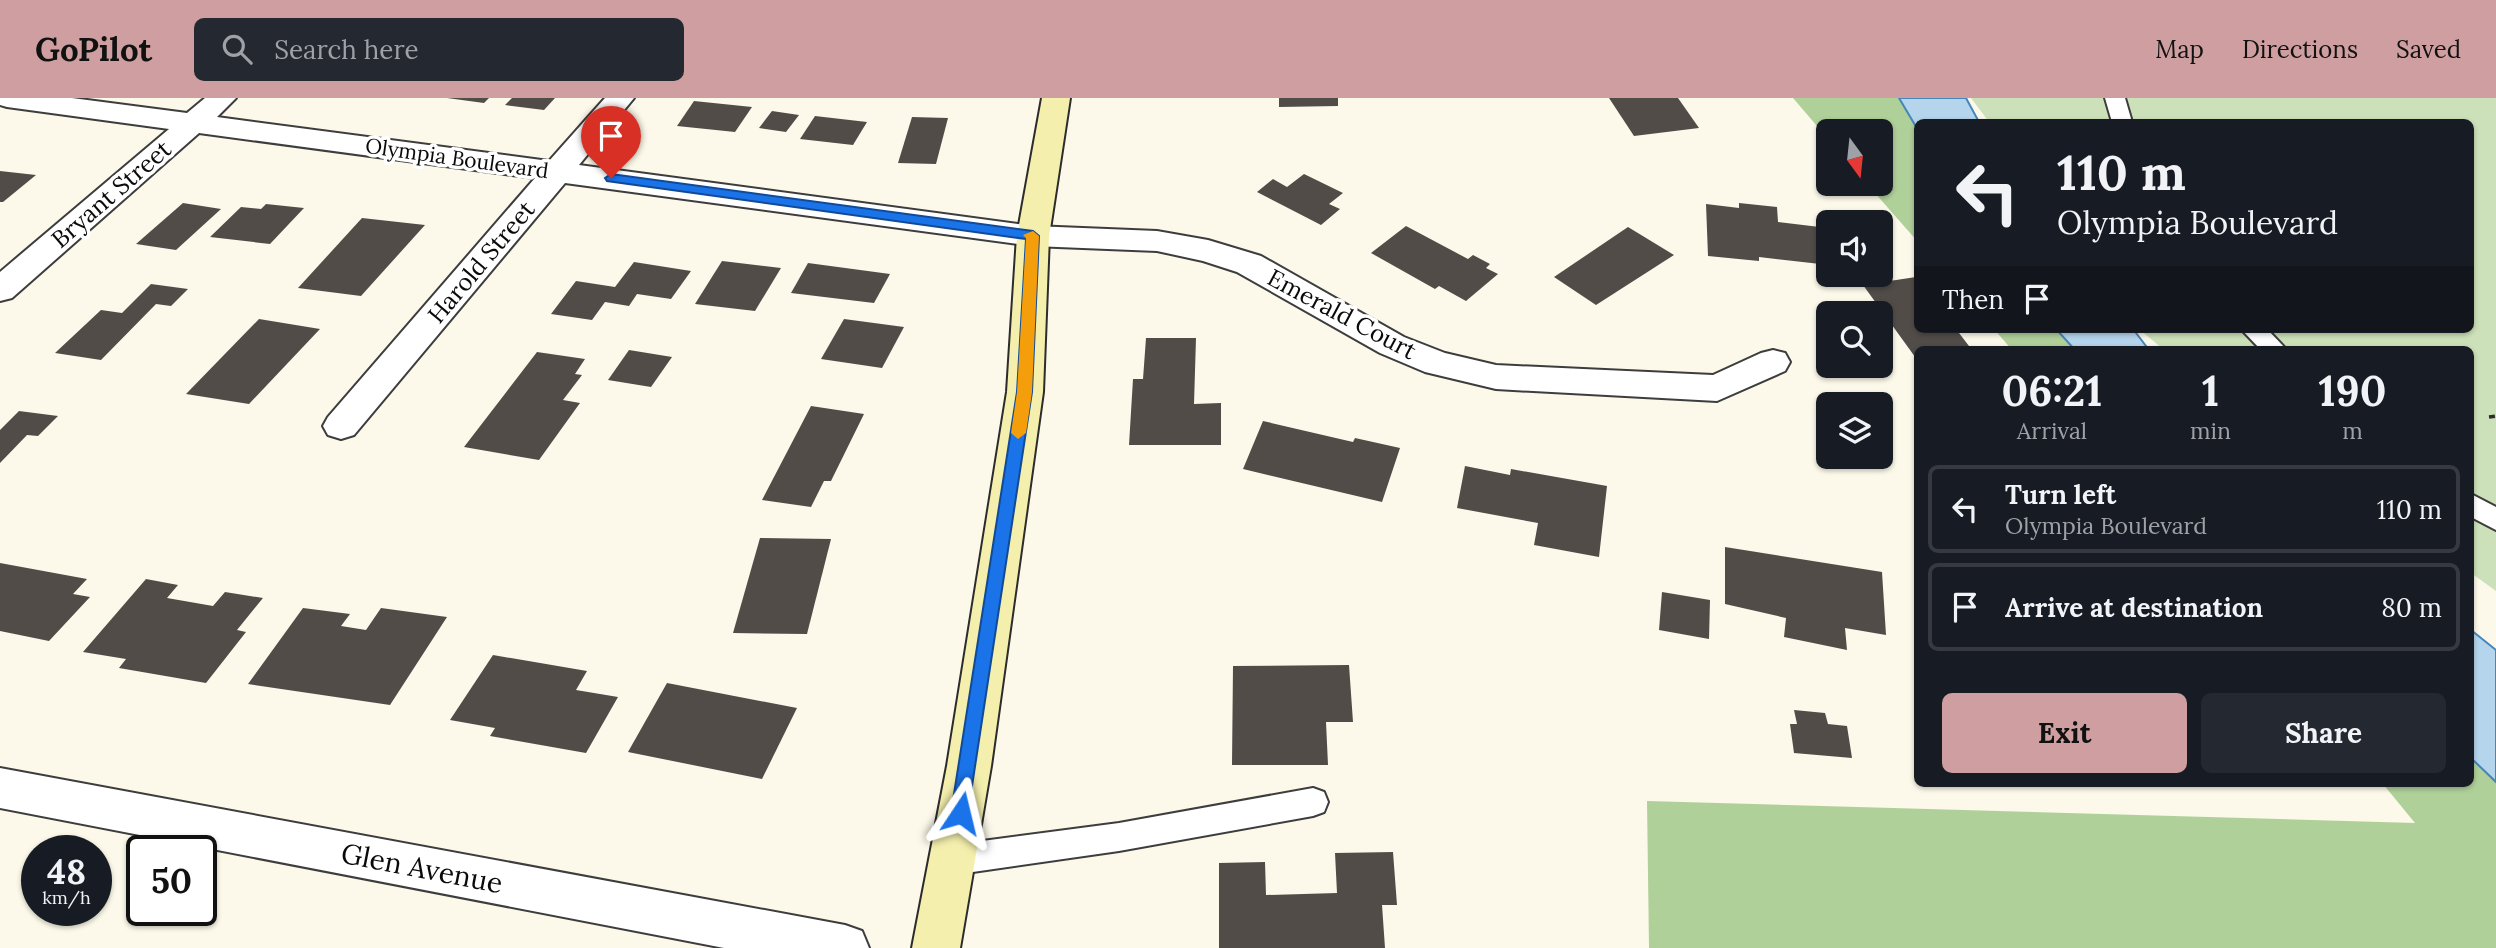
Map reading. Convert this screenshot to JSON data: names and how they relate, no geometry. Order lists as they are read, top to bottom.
{
  "streets": {
    "street": [
      "Olympia Boulevard",
      "Bryant Street",
      "Harold Street",
      "Emerald Court",
      "Glen Avenue"
    ]
  },
  "crossings": [
    ["Olympia Boulevard", "Bryant Street"],
    ["Olympia Boulevard", "Harold Street"],
    ["Olympia Boulevard", "Emerald Court"]
  ],
  "north": "bottom",
  "page": {
    "header": "GoPilot",
    "search": "Search here",
    "nav": ["Map", "Directions", "Saved"],
    "turn": ["110 m", "Olympia Boulevard"],
    "then": "Then",
    "eta": [
      "06:21",
      "Arrival",
      "1",
      "min",
      "190",
      "m"
    ],
    "list": [
      {
        "name": "Turn left",
        "note": "Olympia Boulevard",
        "value": "110 m"
      },
      {
        "name": "Arrive at destination",
        "value": "80 m"
      }
    ],
    "buttons": ["Exit", "Share"],
    "speed": "48 km/h",
    "limit": "50"
  }
}
